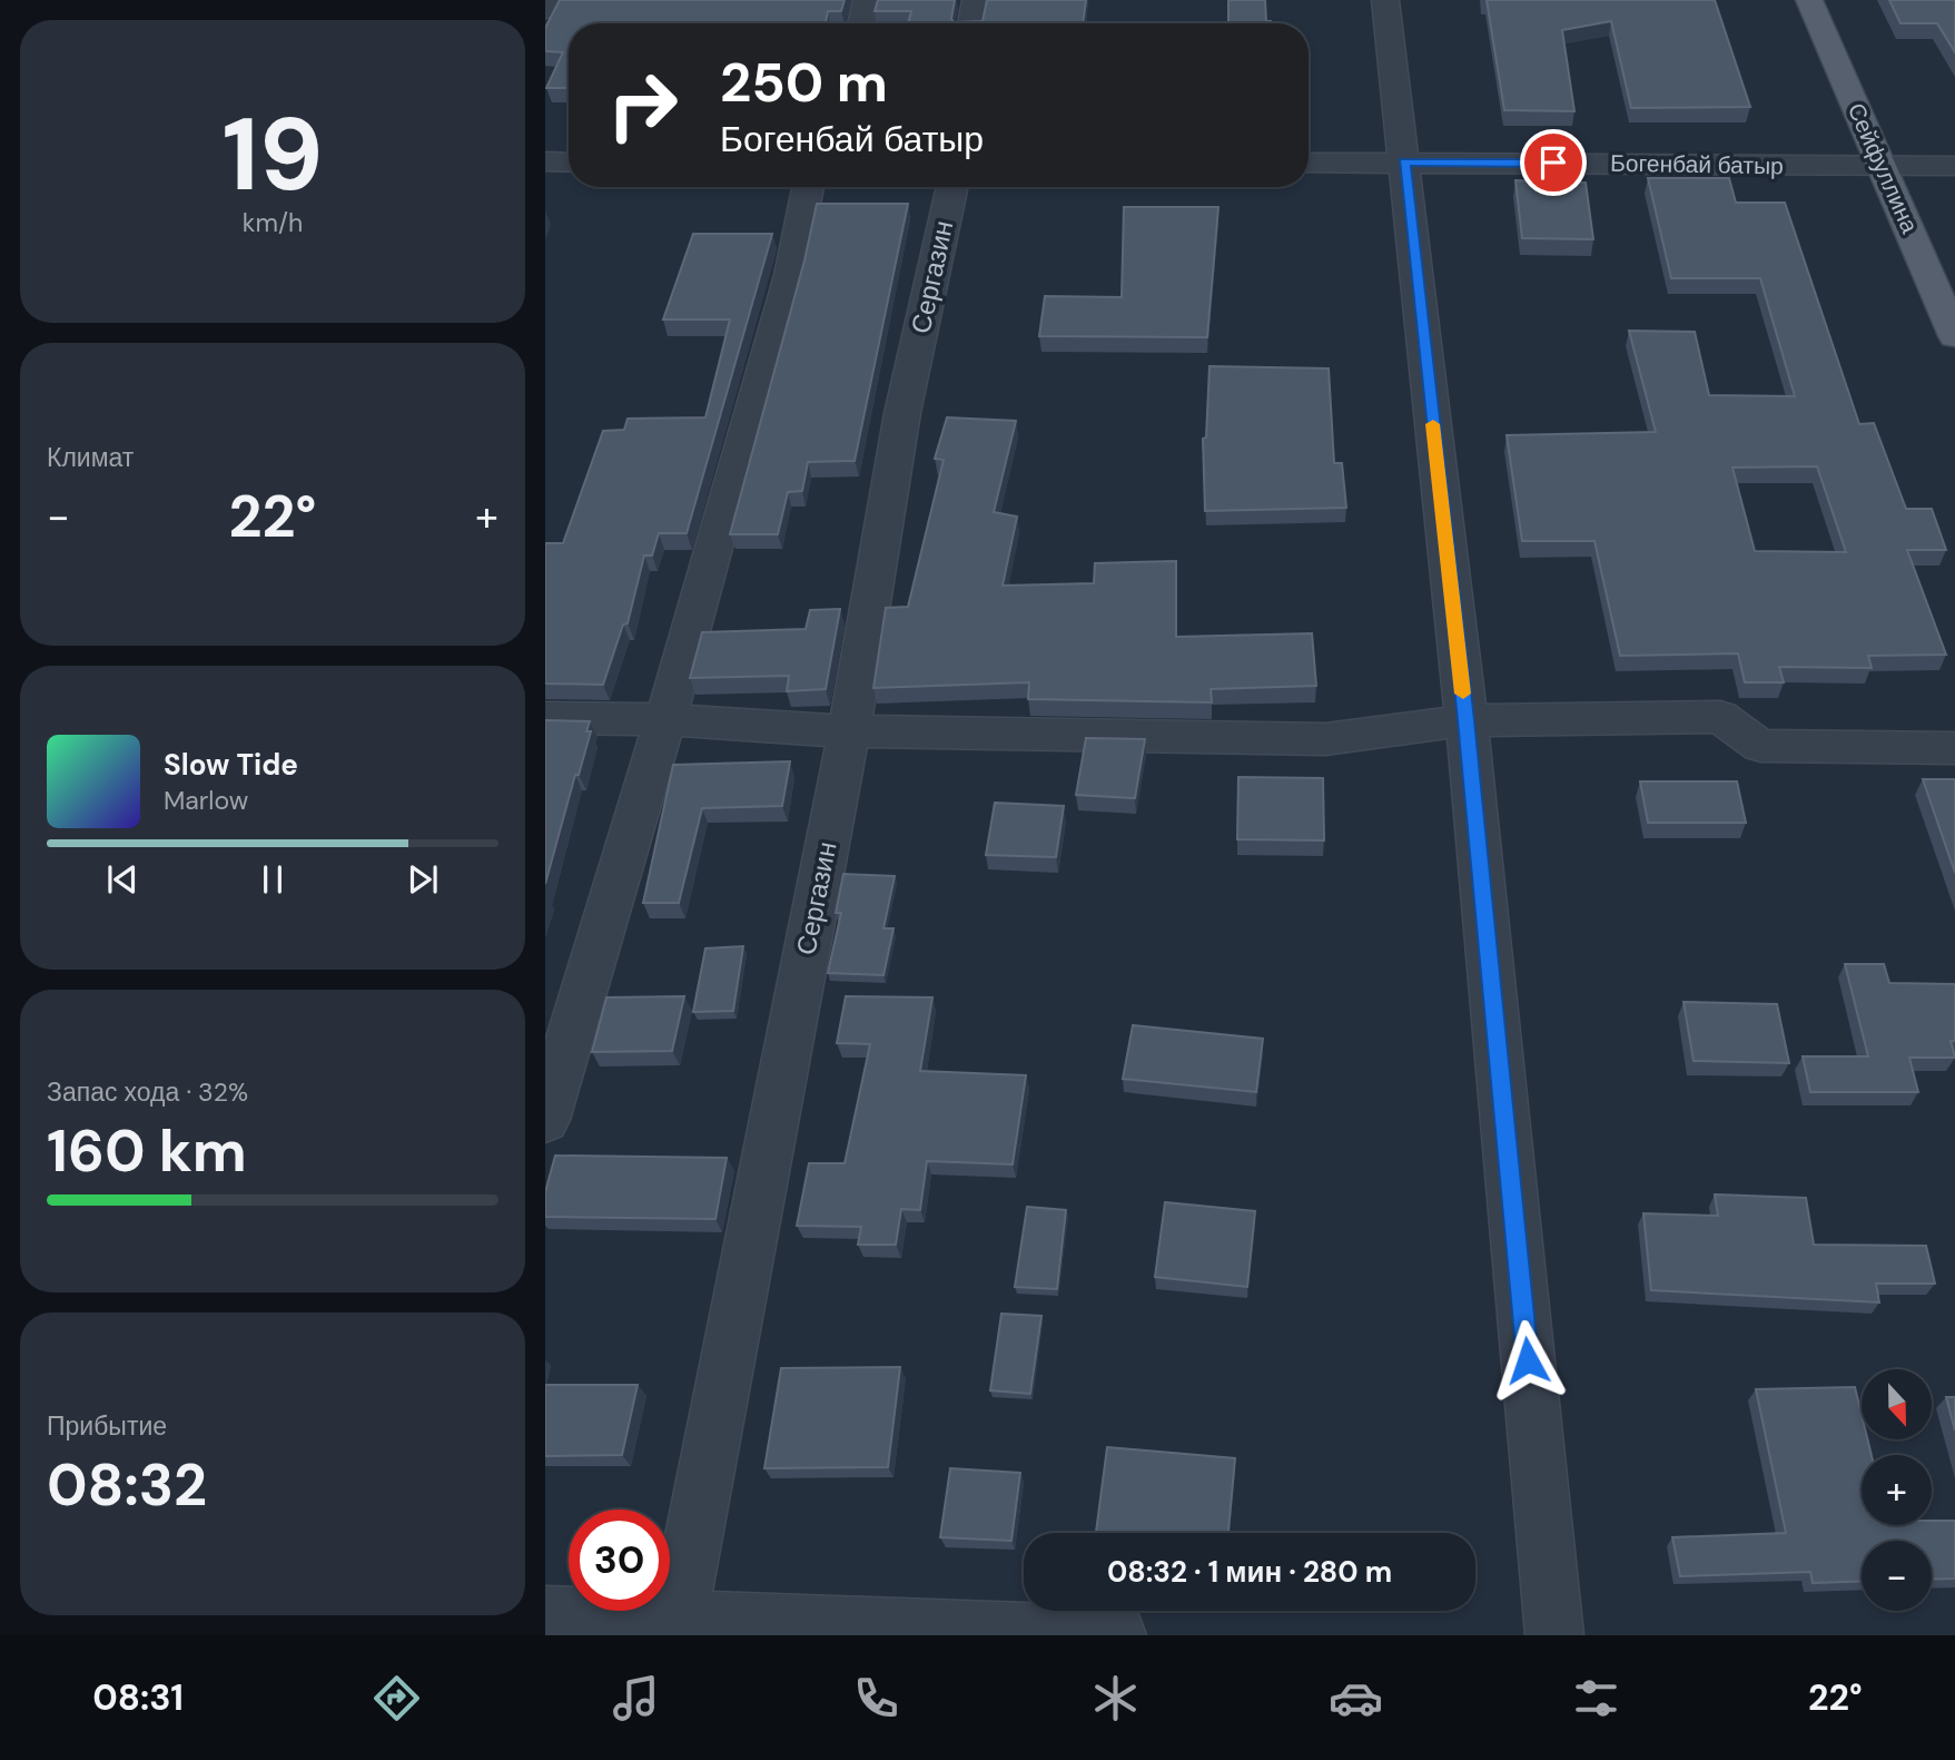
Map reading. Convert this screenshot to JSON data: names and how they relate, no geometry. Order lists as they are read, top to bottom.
{
  "streets": {
    "main road": ["Сейфуллина"],
    "street": ["Богенбай батыр", "Сергазин"]
  },
  "crossings": [
    ["Богенбай батыр", "Сейфуллина"]
  ],
  "north": "bottom",
  "page": {
    "tile": [
      ["19", "km/h"],
      "Климат",
      ["Запас хода · 32%", "160 km"],
      ["Прибытие", "08:32"]
    ],
    "turn": ["250 m", "Богенбай батыр"],
    "heat": ["−", "22°", "+"],
    "song": ["Slow Tide", "Marlow"],
    "map_buttons": ["+", "−"],
    "limit": "30",
    "trip": "08:32 · 1 мин · 280 m",
    "tabs": ["08:31", "22°"]
  }
}
